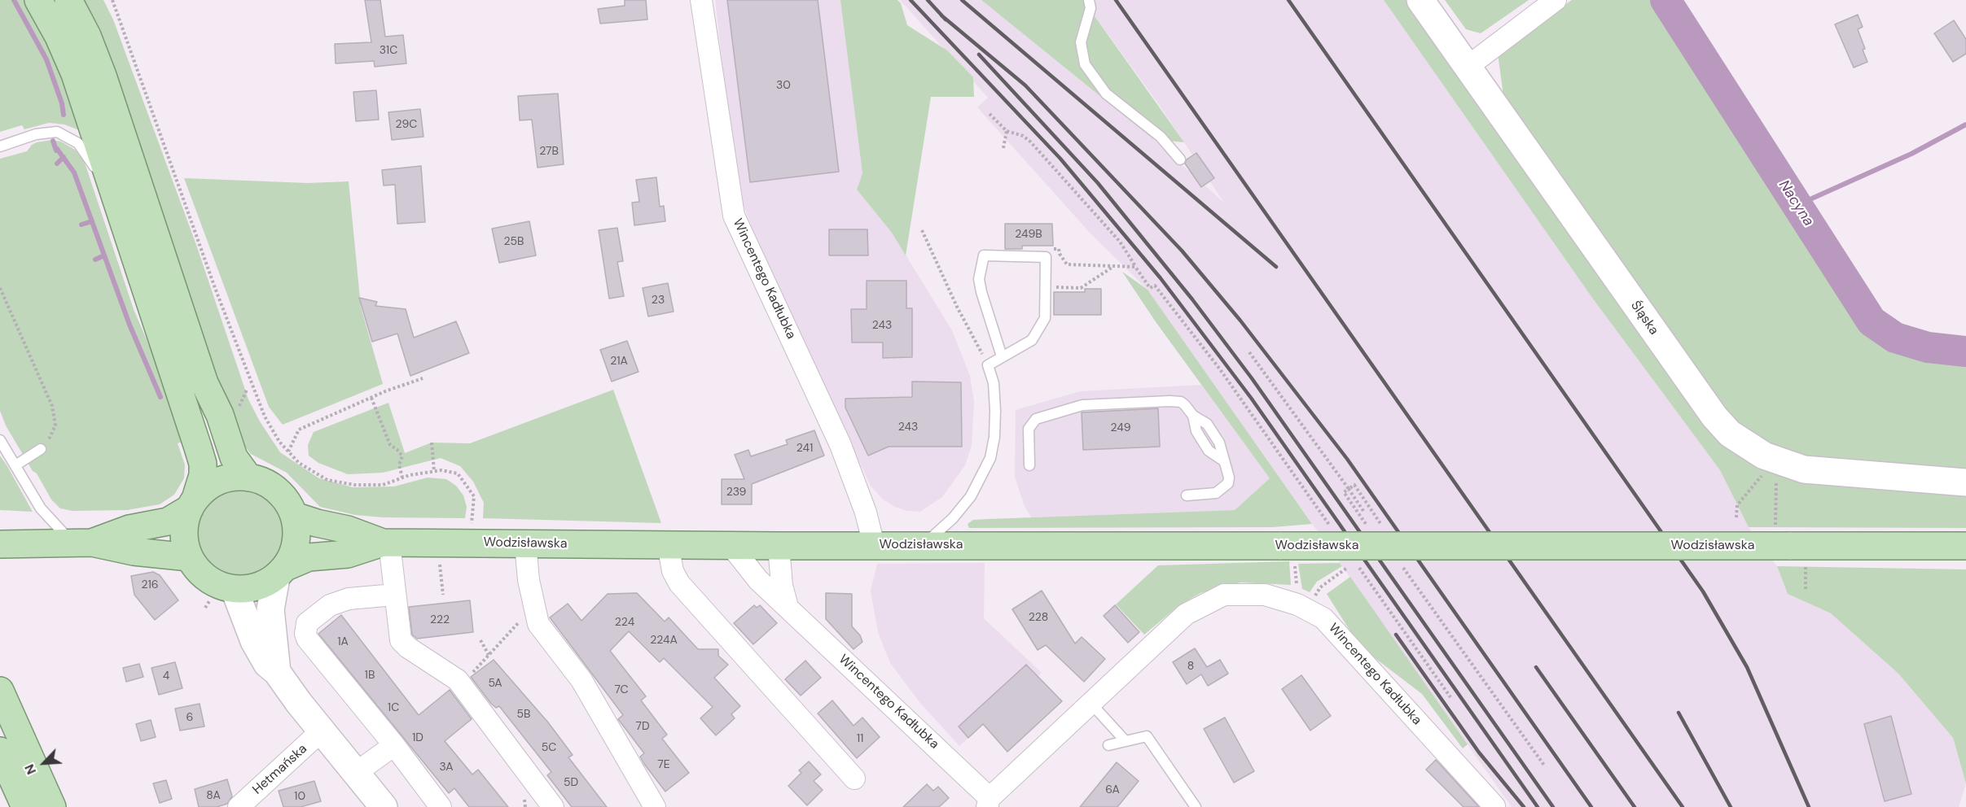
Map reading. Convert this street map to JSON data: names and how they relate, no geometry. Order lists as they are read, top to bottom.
{
  "streets": {
    "main road": ["Wodzisławska"],
    "street": ["Wincentego Kadłubka", "Śląska", "Hetmańska"]
  },
  "crossings": [
    ["Wincentego Kadłubka", "Wodzisławska"]
  ],
  "water": ["Nacyna"],
  "house_numbers": [
    "31C",
    "30",
    "29C",
    "27B",
    "249B",
    "25B",
    "23",
    "243",
    "21A",
    "243",
    "249",
    "241",
    "239",
    "216",
    "228",
    "222",
    "224",
    "224A",
    "1A",
    "8",
    "1B",
    "4",
    "5A",
    "7C",
    "1C",
    "5B",
    "6",
    "7D",
    "1D",
    "11",
    "5C",
    "7E",
    "3A",
    "5D",
    "6A",
    "8A",
    "10"
  ],
  "north": "bottom left"
}
